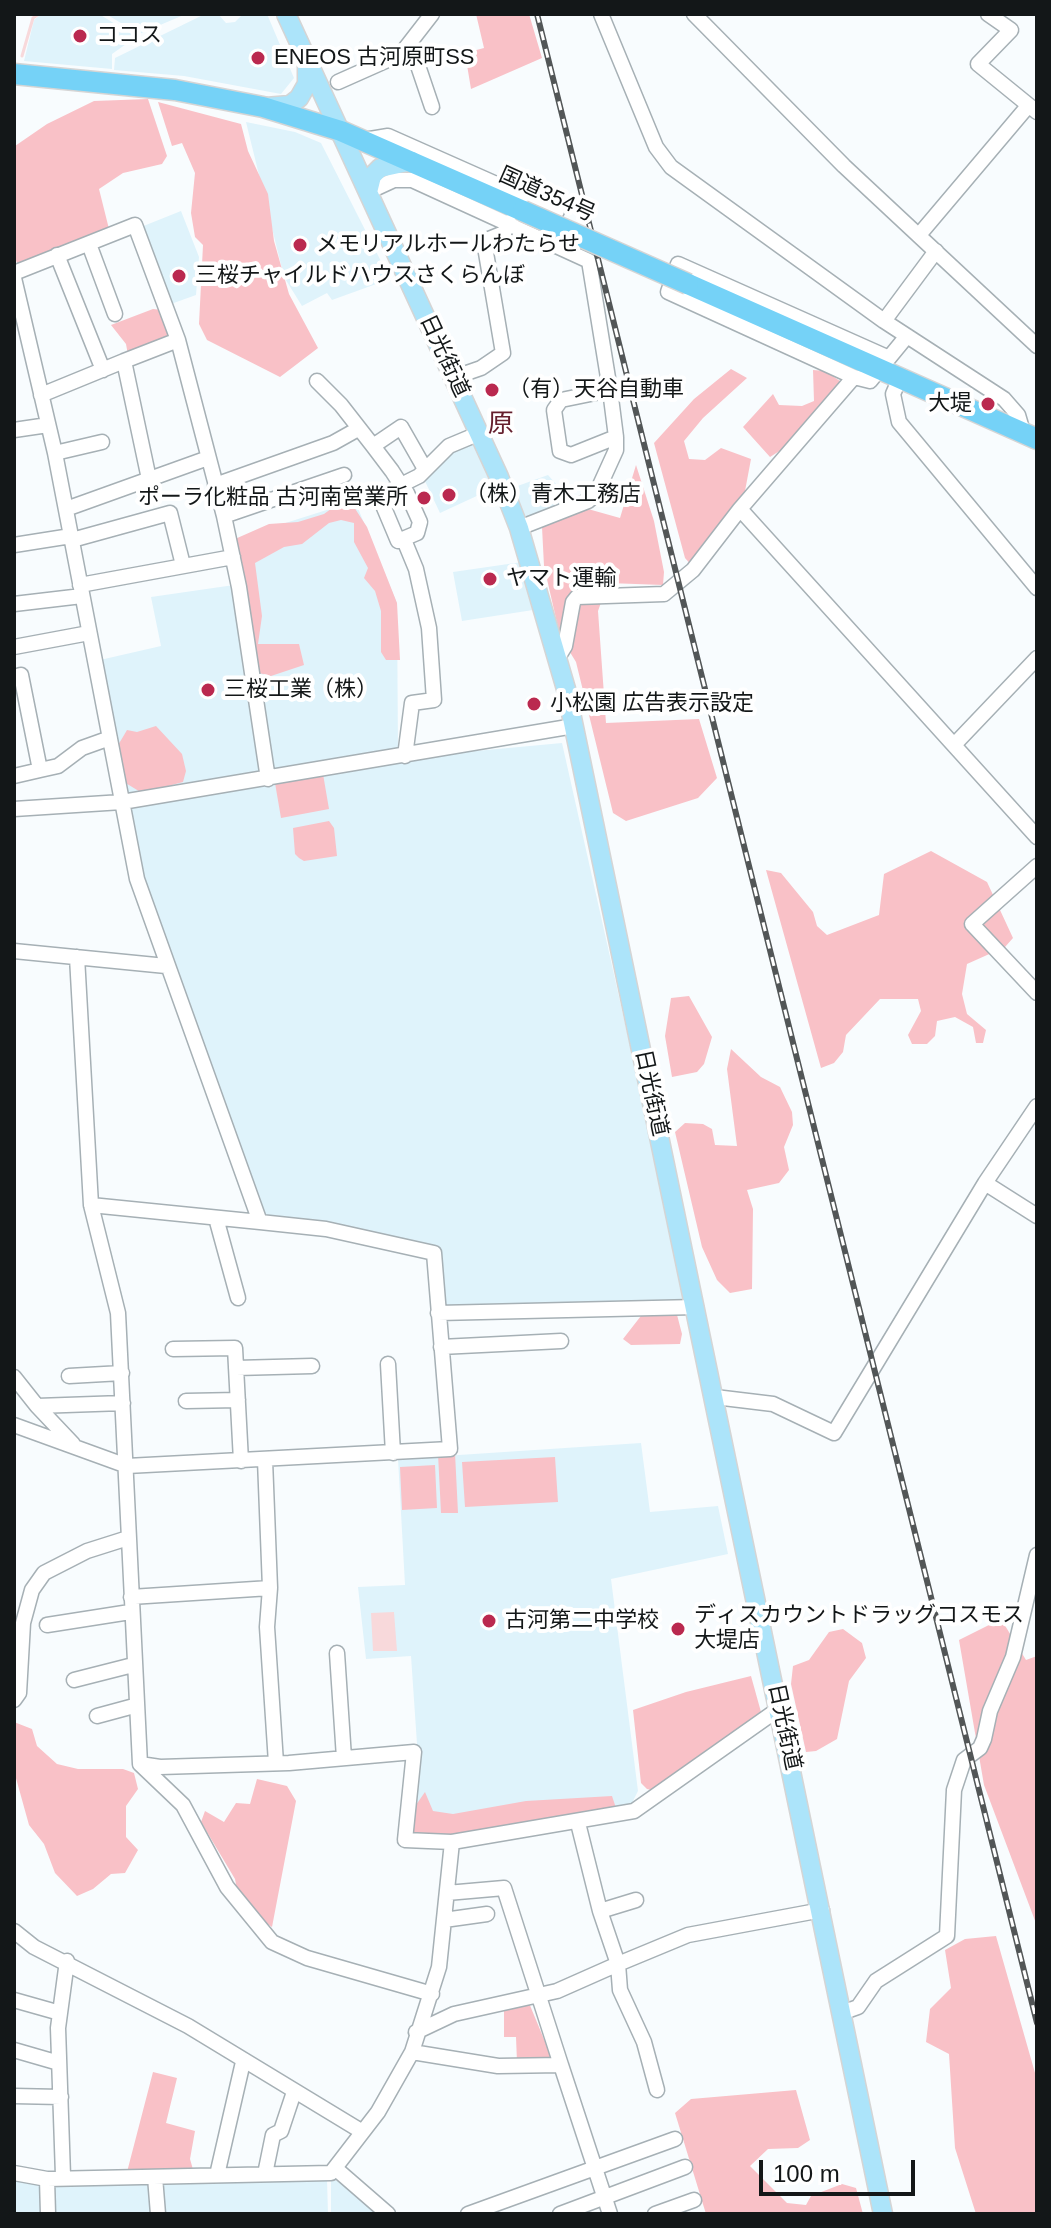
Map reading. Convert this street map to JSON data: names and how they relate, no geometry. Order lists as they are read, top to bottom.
{
  "streets": {
    "highway": ["国道354号"],
    "main road": ["日光街道"]
  },
  "crossings": [
    ["国道354号", "日光街道"]
  ],
  "districts": ["原"],
  "places": [
    "ココス",
    "ENEOS 古河原町SS",
    "メモリアルホールわたらせ",
    "三桜チャイルドハウスさくらんぼ",
    "（有）天谷自動車",
    "大堤",
    "（株）青木工務店",
    "ポーラ化粧品 古河南営業所",
    "ヤマト運輸",
    "三桜工業（株）",
    "小松園 広告表示設定",
    "古河第二中学校",
    "ディスカウントドラッグコスモス 大堤店"
  ],
  "scale_bar": "100 m"
}
